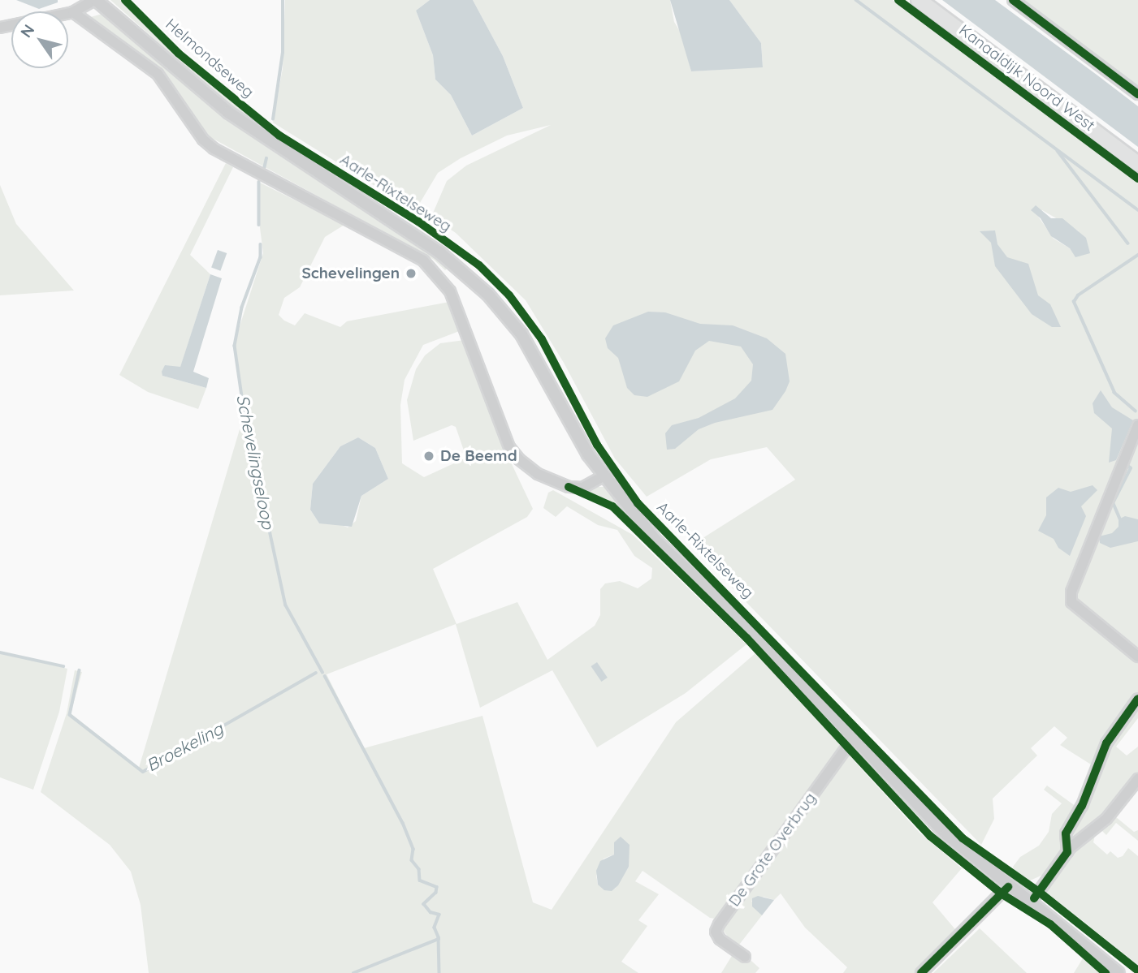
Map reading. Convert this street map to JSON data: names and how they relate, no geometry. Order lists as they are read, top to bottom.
{
  "streets": {
    "main road": ["Kanaaldijk Noord West"],
    "street": ["Helmondseweg", "Aarle-Rixtelseweg", "De Grote Overbrug"]
  },
  "crossings": [
    ["Helmondseweg", "Aarle-Rixtelseweg"],
    ["Aarle-Rixtelseweg", "De Grote Overbrug"]
  ],
  "water": ["Schevelingseloop", "Broekeling"],
  "places": ["Schevelingen", "De Beemd"],
  "north": "top left"
}
